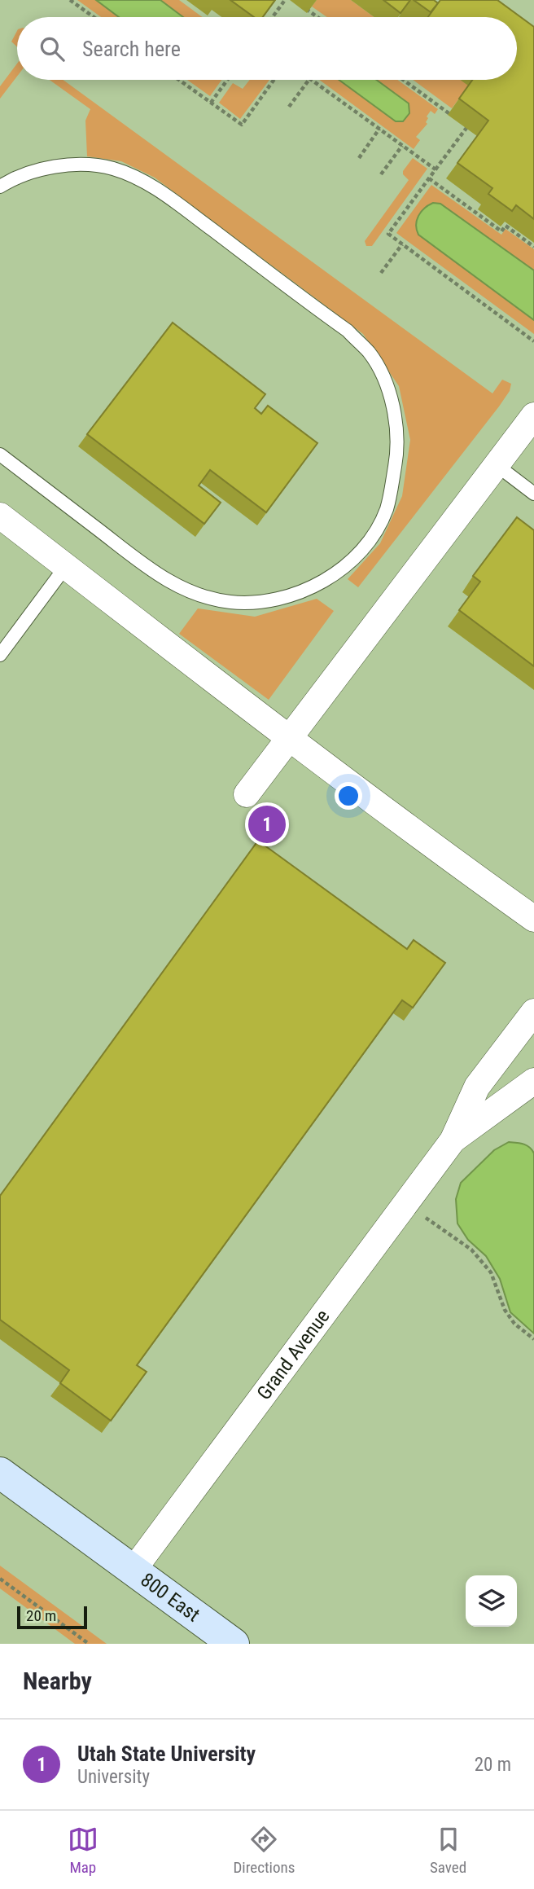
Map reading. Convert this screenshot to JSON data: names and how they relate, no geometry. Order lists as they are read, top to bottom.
{
  "streets": {
    "main road": ["800 East"],
    "street": ["Grand Avenue"]
  },
  "crossings": [
    ["Grand Avenue", "800 East"]
  ],
  "scale_bar": "20 m",
  "page": {
    "search": "Search here",
    "pins": "1",
    "scale": "20 m",
    "heading": "Nearby",
    "list": [
      {
        "mark": "1",
        "name": "Utah State University",
        "note": "University",
        "value": "20 m"
      }
    ],
    "nav": ["Map", "Directions", "Saved"]
  }
}
